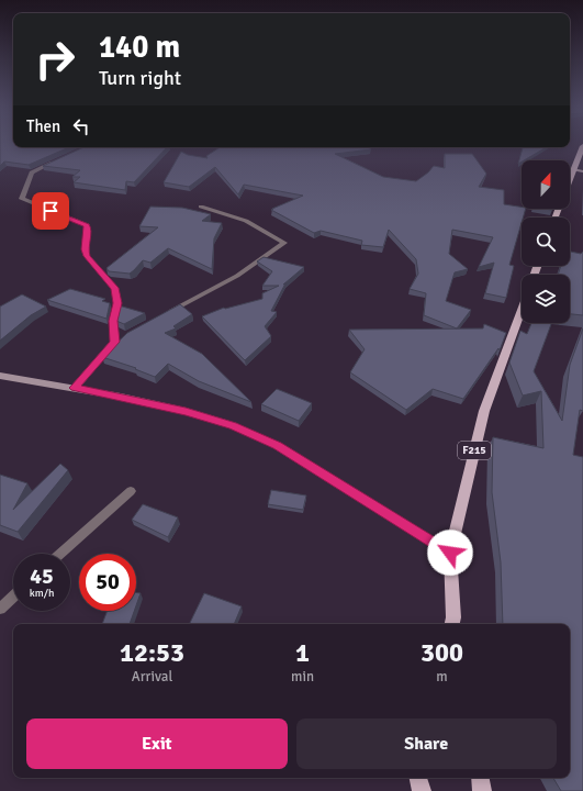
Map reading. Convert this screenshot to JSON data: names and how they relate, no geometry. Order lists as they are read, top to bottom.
{
  "streets": {
    "main road": ["F215"]
  },
  "north": "top",
  "page": {
    "turn": ["140 m", "Turn right"],
    "then": "Then",
    "speed": "45 km/h",
    "limit": "50",
    "eta": [
      "12:53",
      "Arrival",
      "1",
      "min",
      "300",
      "m"
    ],
    "buttons": ["Exit", "Share"]
  }
}
